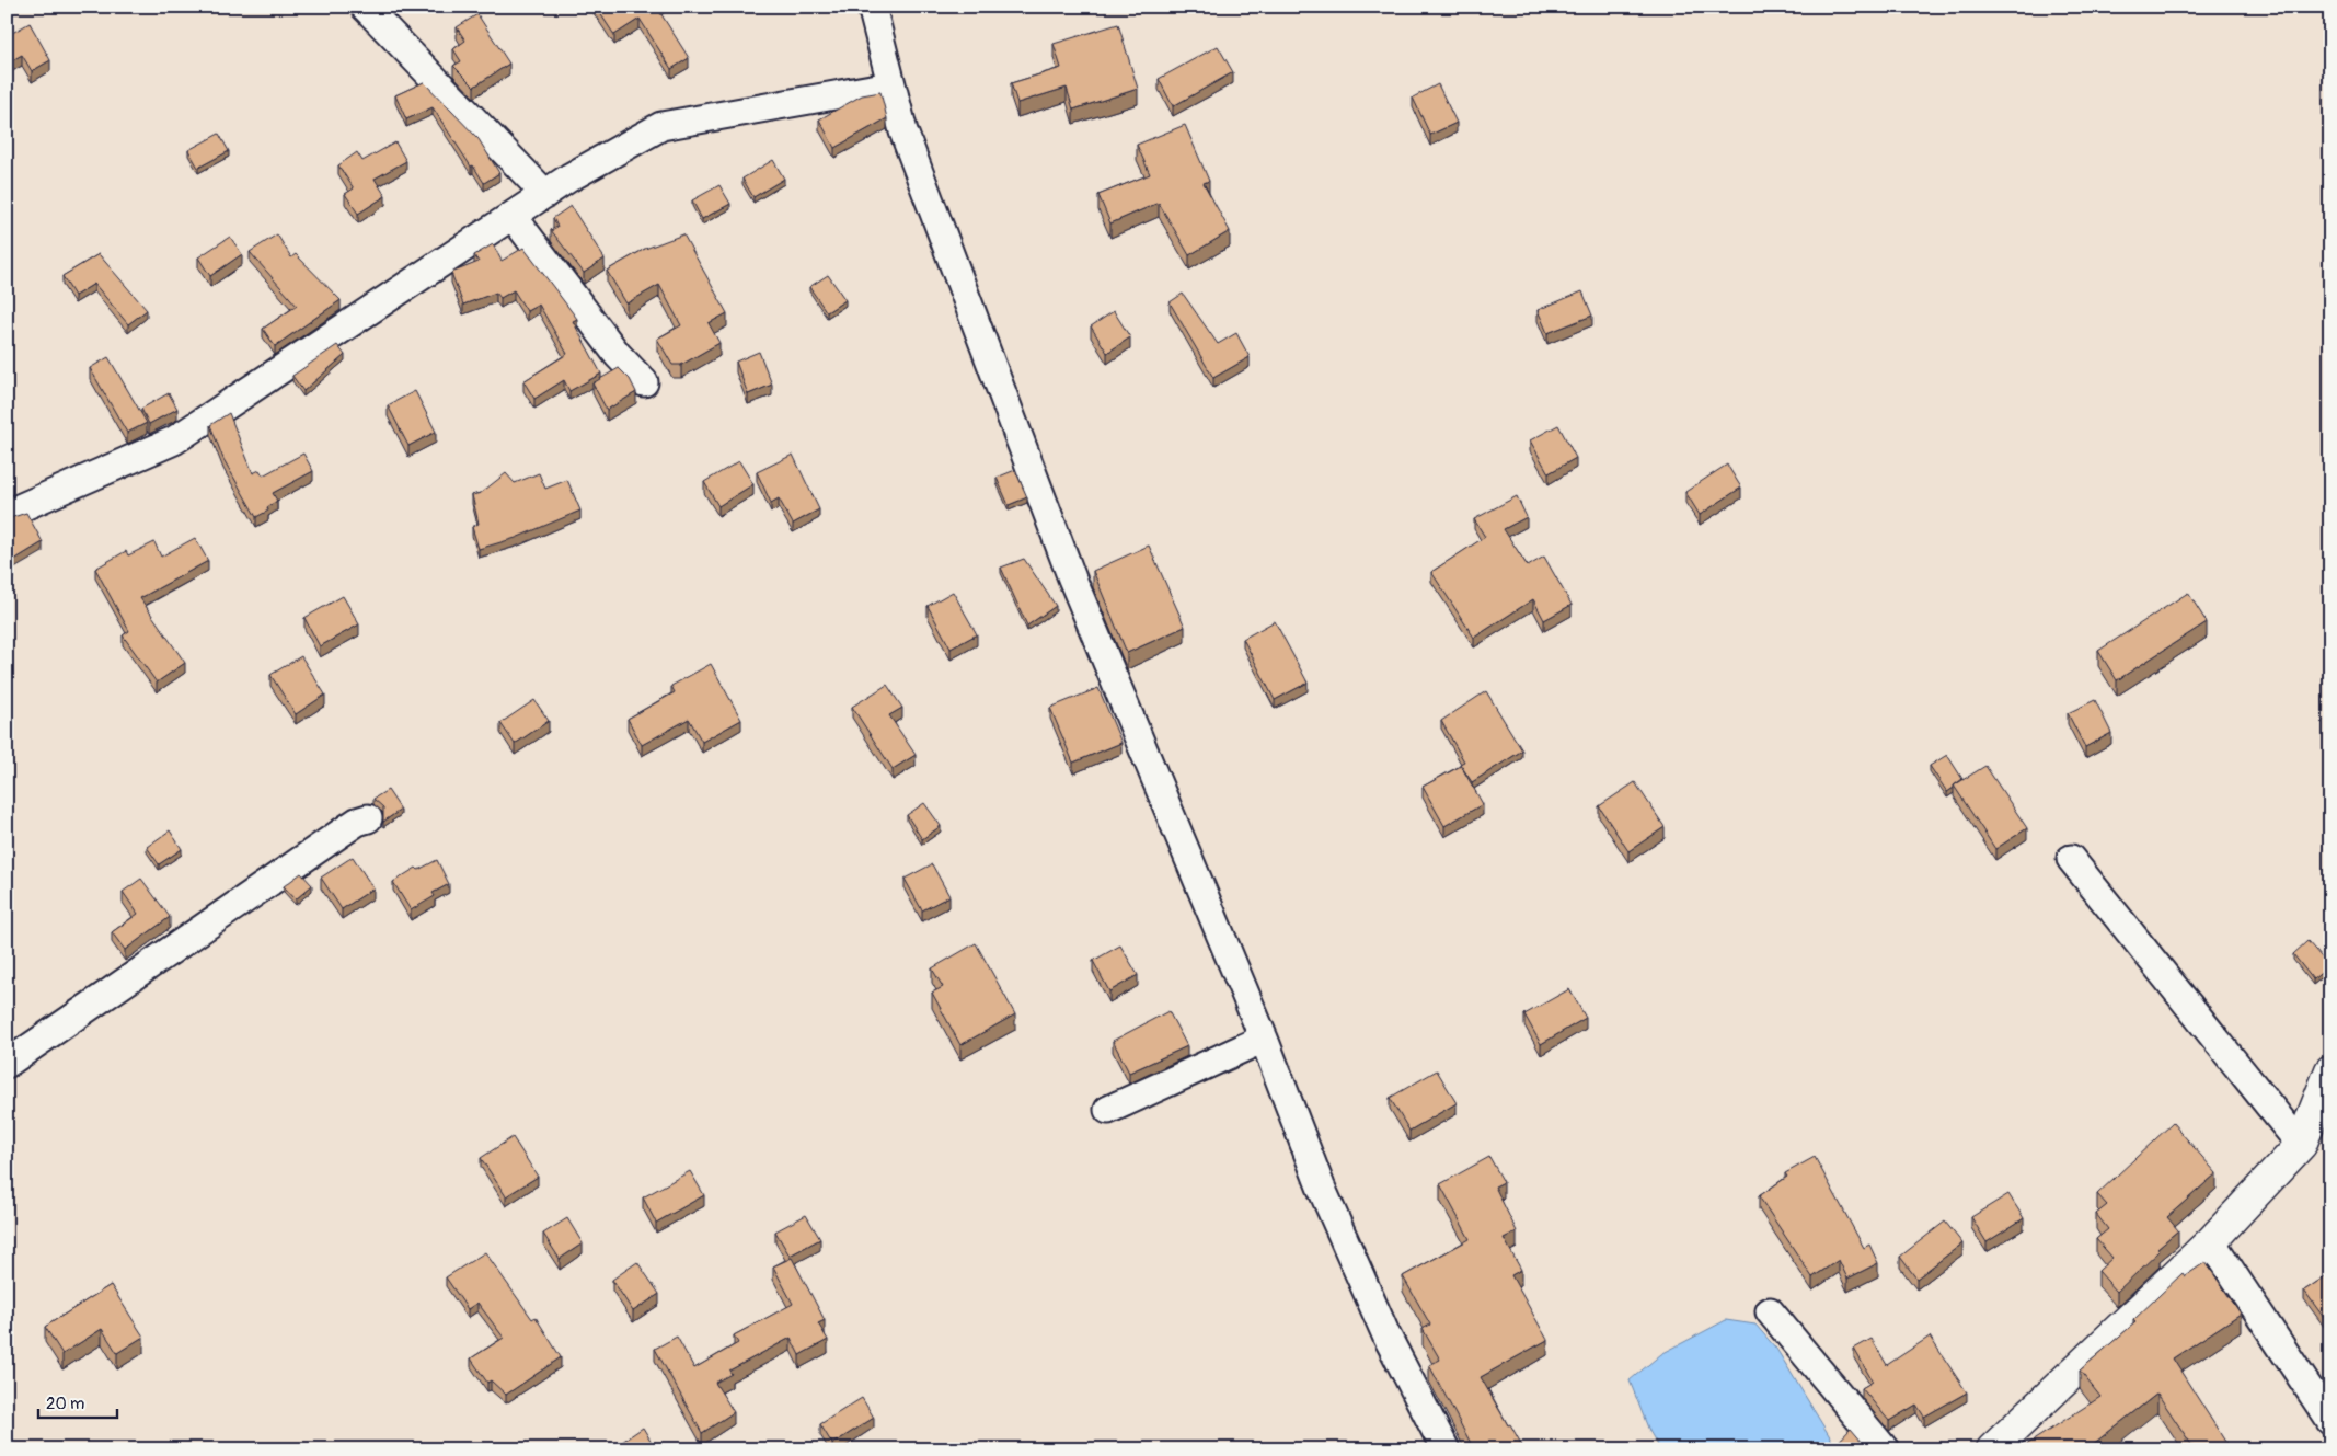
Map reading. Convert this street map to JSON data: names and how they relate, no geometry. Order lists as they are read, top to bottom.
{
  "scale_bar": "20 m"
}
